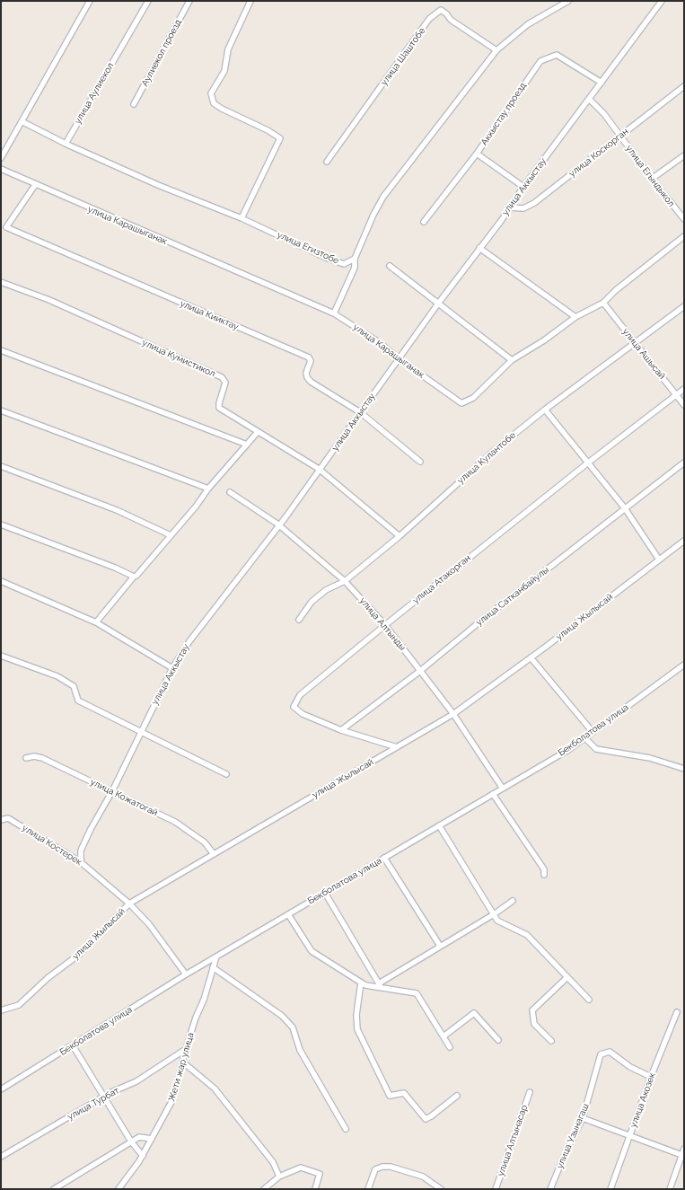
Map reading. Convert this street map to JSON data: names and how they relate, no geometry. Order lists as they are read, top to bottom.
{
  "streets": {
    "street": [
      "Аулиекол проезд",
      "улица Шаштобе",
      "улица Аулиекол",
      "Аккыстау проезд",
      "улица Коскорган",
      "улица Егындыкол",
      "улица Аккыстау",
      "улица Карашыганак",
      "улица Егизтобе",
      "улица Кииктау",
      "улица Ашысай",
      "улица Кумистикол",
      "улица Кулантобе",
      "улица Атакорган",
      "улица Сатканбайулы",
      "улица Жылысай",
      "улица Алтынды",
      "Бекболатова улица",
      "улица Кожатогай",
      "улица Костерек",
      "Жети жар улица",
      "улица Акозек",
      "улица Турбат",
      "улица Узынагаш",
      "улица Алтынасар"
    ]
  },
  "crossings": [
    ["улица Аулиекол", "улица Егизтобе"],
    ["Аккыстау проезд", "улица Аккыстау"],
    ["улица Коскорган", "улица Егындыкол"],
    ["улица Коскорган", "улица Аккыстау"],
    ["улица Егындыкол", "улица Аккыстау"],
    ["улица Аккыстау", "улица Карашыганак"],
    ["улица Аккыстау", "улица Кииктау"],
    ["улица Аккыстау", "улица Кумистикол"],
    ["улица Аккыстау", "улица Алтынды"],
    ["улица Аккыстау", "улица Кожатогай"],
    ["улица Аккыстау", "улица Костерек"],
    ["улица Карашыганак", "улица Кииктау"],
    ["улица Карашыганак", "улица Ашысай"],
    ["улица Ашысай", "улица Кулантобе"],
    ["улица Ашысай", "улица Атакорган"],
    ["улица Кумистикол", "улица Кулантобе"],
    ["улица Кулантобе", "улица Алтынды"],
    ["улица Атакорган", "улица Сатканбайулы"],
    ["улица Атакорган", "улица Жылысай"],
    ["улица Атакорган", "улица Алтынды"],
    ["улица Сатканбайулы", "улица Алтынды"],
    ["улица Жылысай", "улица Алтынды"],
    ["улица Жылысай", "улица Кожатогай"],
    ["улица Жылысай", "улица Костерек"],
    ["улица Алтынды", "Бекболатова улица"],
    ["Бекболатова улица", "улица Костерек"],
    ["Бекболатова улица", "Жети жар улица"],
    ["Жети жар улица", "улица Турбат"],
    ["улица Акозек", "улица Узынагаш"]
  ]
}
